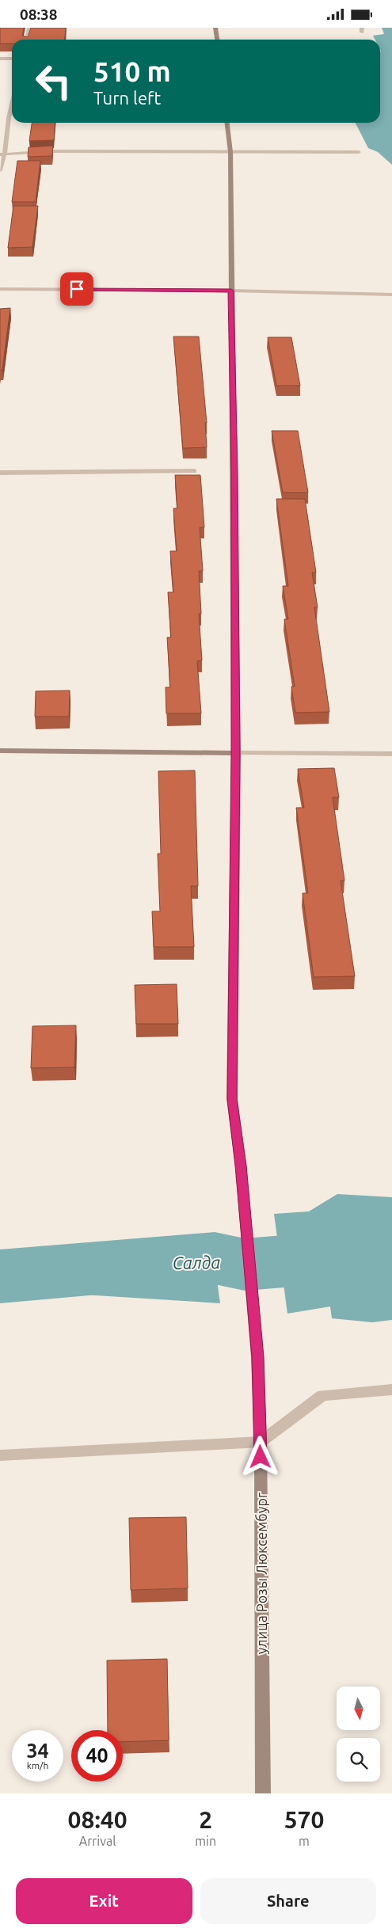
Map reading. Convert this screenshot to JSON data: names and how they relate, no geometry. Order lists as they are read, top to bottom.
{
  "streets": {
    "street": ["улица Розы Люксембург"]
  },
  "water": ["Салда"],
  "north": "bottom",
  "page": {
    "status": "08:38",
    "turn": ["510 m", "Turn left"],
    "speed": "34 km/h",
    "limit": "40",
    "eta": [
      "08:40",
      "Arrival",
      "2",
      "min",
      "570",
      "m"
    ],
    "buttons": ["Exit", "Share"]
  }
}
